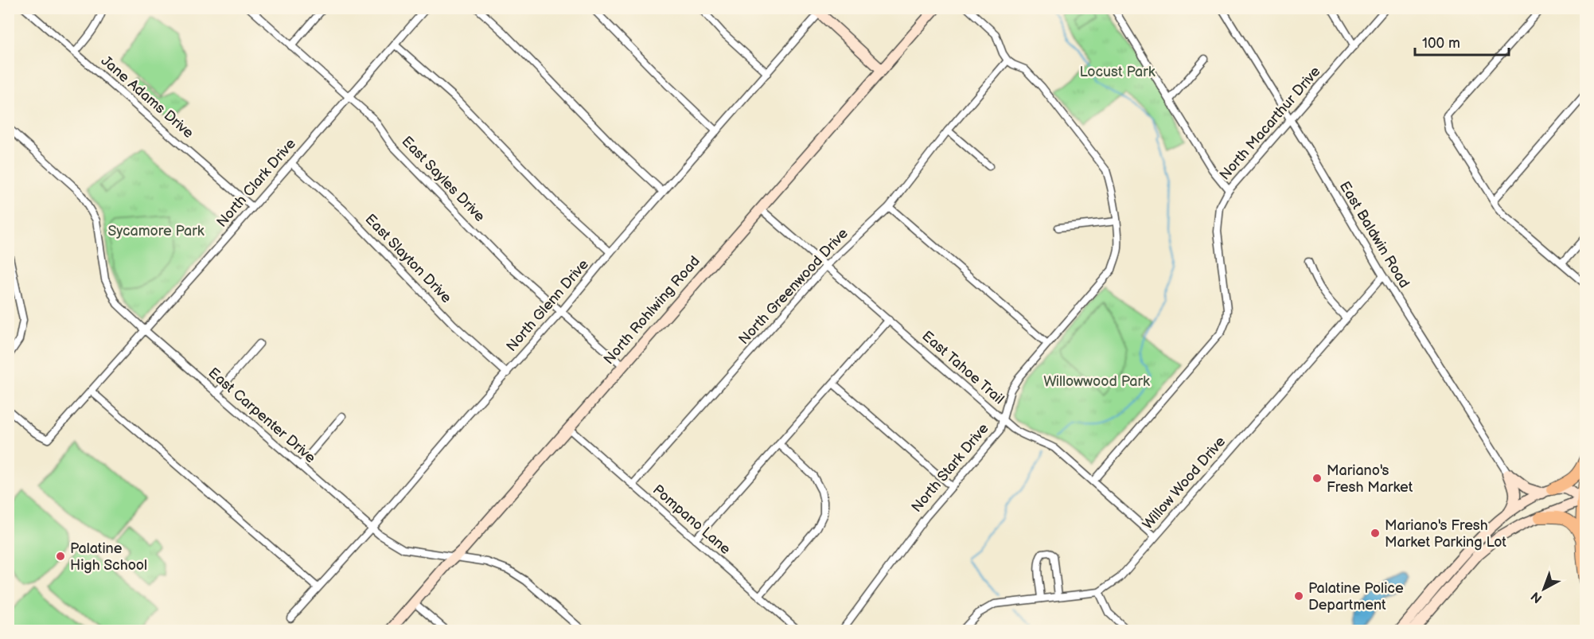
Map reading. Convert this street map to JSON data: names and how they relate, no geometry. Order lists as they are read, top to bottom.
{
  "streets": {
    "street": [
      "Jane Adams Drive",
      "North Macarthur Drive",
      "East Sayles Drive",
      "North Clark Drive",
      "East Baldwin Road",
      "East Slayton Drive",
      "North Greenwood Drive",
      "North Glenn Drive",
      "North Rohlwing Road",
      "East Tahoe Trail",
      "East Carpenter Drive",
      "North Stark Drive",
      "Willow Wood Drive",
      "Pompano Lane"
    ]
  },
  "crossings": [
    ["Jane Adams Drive", "North Clark Drive"],
    ["North Macarthur Drive", "East Baldwin Road"],
    ["North Macarthur Drive", "East Tahoe Trail"],
    ["East Sayles Drive", "North Clark Drive"],
    ["East Sayles Drive", "North Glenn Drive"],
    ["East Sayles Drive", "North Rohlwing Road"],
    ["North Clark Drive", "East Slayton Drive"],
    ["North Clark Drive", "East Carpenter Drive"],
    ["East Baldwin Road", "Willow Wood Drive"],
    ["East Slayton Drive", "North Glenn Drive"],
    ["North Greenwood Drive", "East Tahoe Trail"],
    ["North Greenwood Drive", "North Stark Drive"],
    ["North Greenwood Drive", "Pompano Lane"],
    ["North Glenn Drive", "East Carpenter Drive"],
    ["North Rohlwing Road", "East Tahoe Trail"],
    ["North Rohlwing Road", "East Carpenter Drive"],
    ["North Rohlwing Road", "Pompano Lane"],
    ["East Tahoe Trail", "North Stark Drive"],
    ["East Tahoe Trail", "Willow Wood Drive"]
  ],
  "parks": ["Locust Park", "Sycamore Park", "Willowwood Park"],
  "places": [
    "Mariano's Fresh Market",
    "Mariano's Fresh Market Parking Lot",
    "Palatine High School",
    "Palatine Police Department"
  ],
  "scale_bar": "100 m",
  "north": "bottom left"
}
